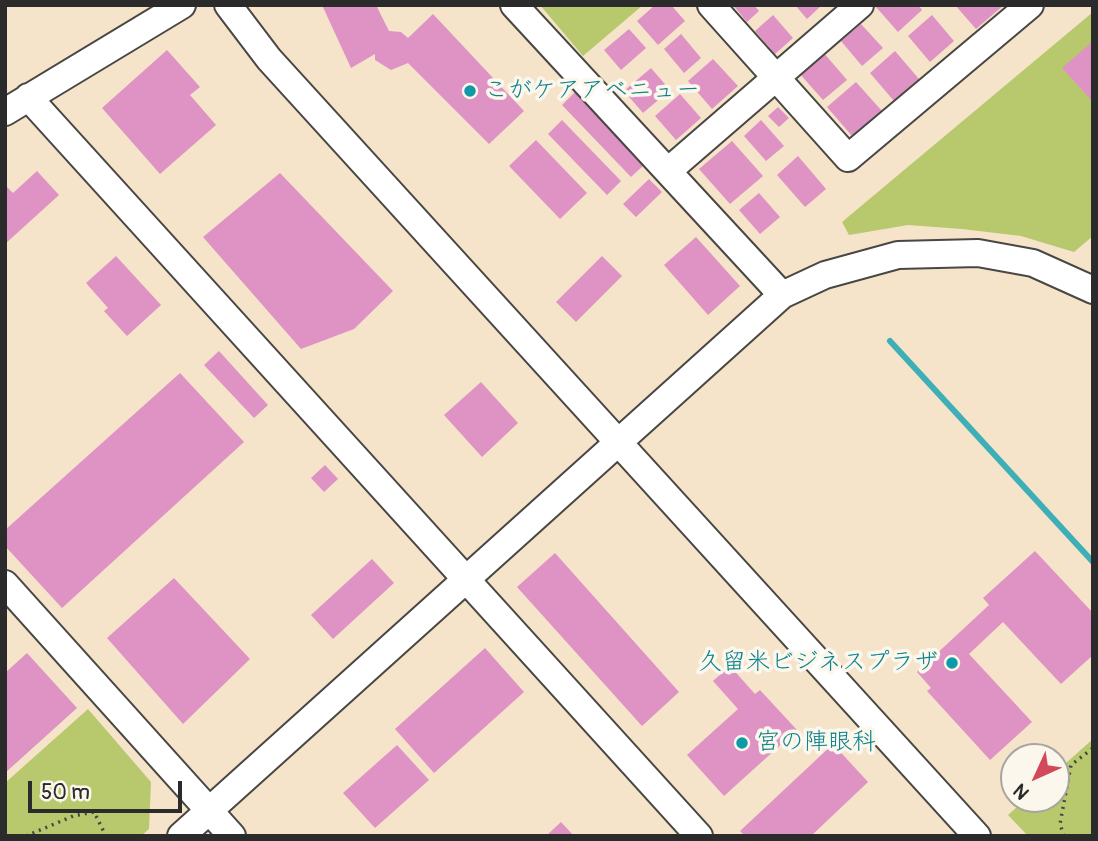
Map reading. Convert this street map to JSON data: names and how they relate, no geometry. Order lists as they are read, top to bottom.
{
  "places": ["こがケアアベニュー", "久留米ビジネスプラザ", "宮の陣眼科"],
  "scale_bar": "50 m",
  "north": "bottom left"
}
